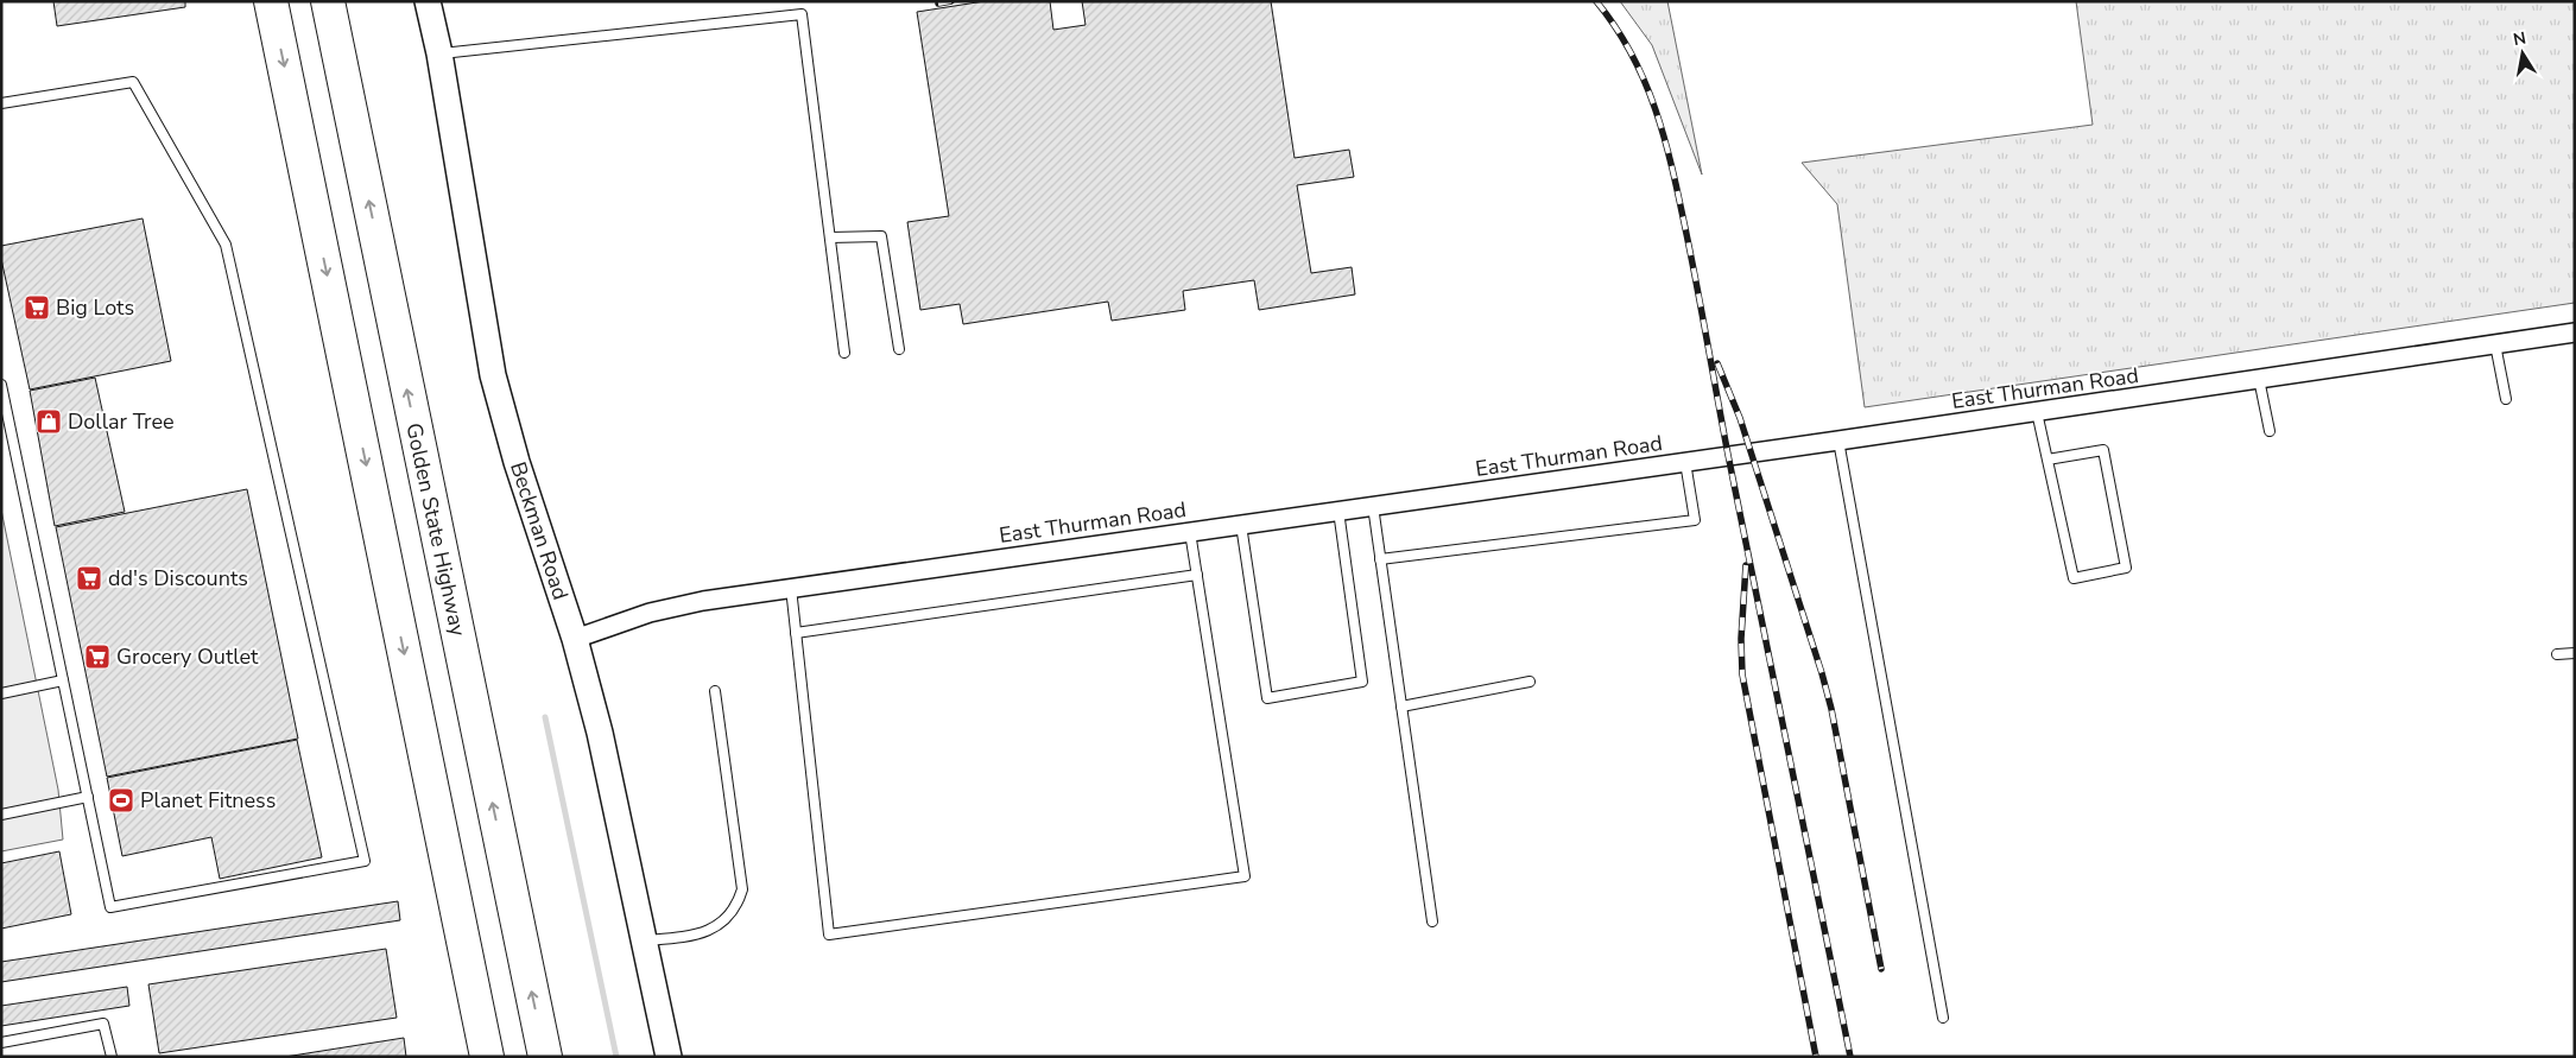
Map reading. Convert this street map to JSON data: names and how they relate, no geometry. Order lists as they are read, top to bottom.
{
  "streets": {
    "highway": ["Golden State Highway"],
    "street": ["East Thurman Road", "Beckman Road"]
  },
  "crossings": [
    ["East Thurman Road", "Beckman Road"]
  ],
  "places": {
    "supermarket": ["Big Lots", "dd's Discounts", "Grocery Outlet"],
    "shop": ["Dollar Tree"],
    "sports": ["Planet Fitness"]
  },
  "north": "top"
}
